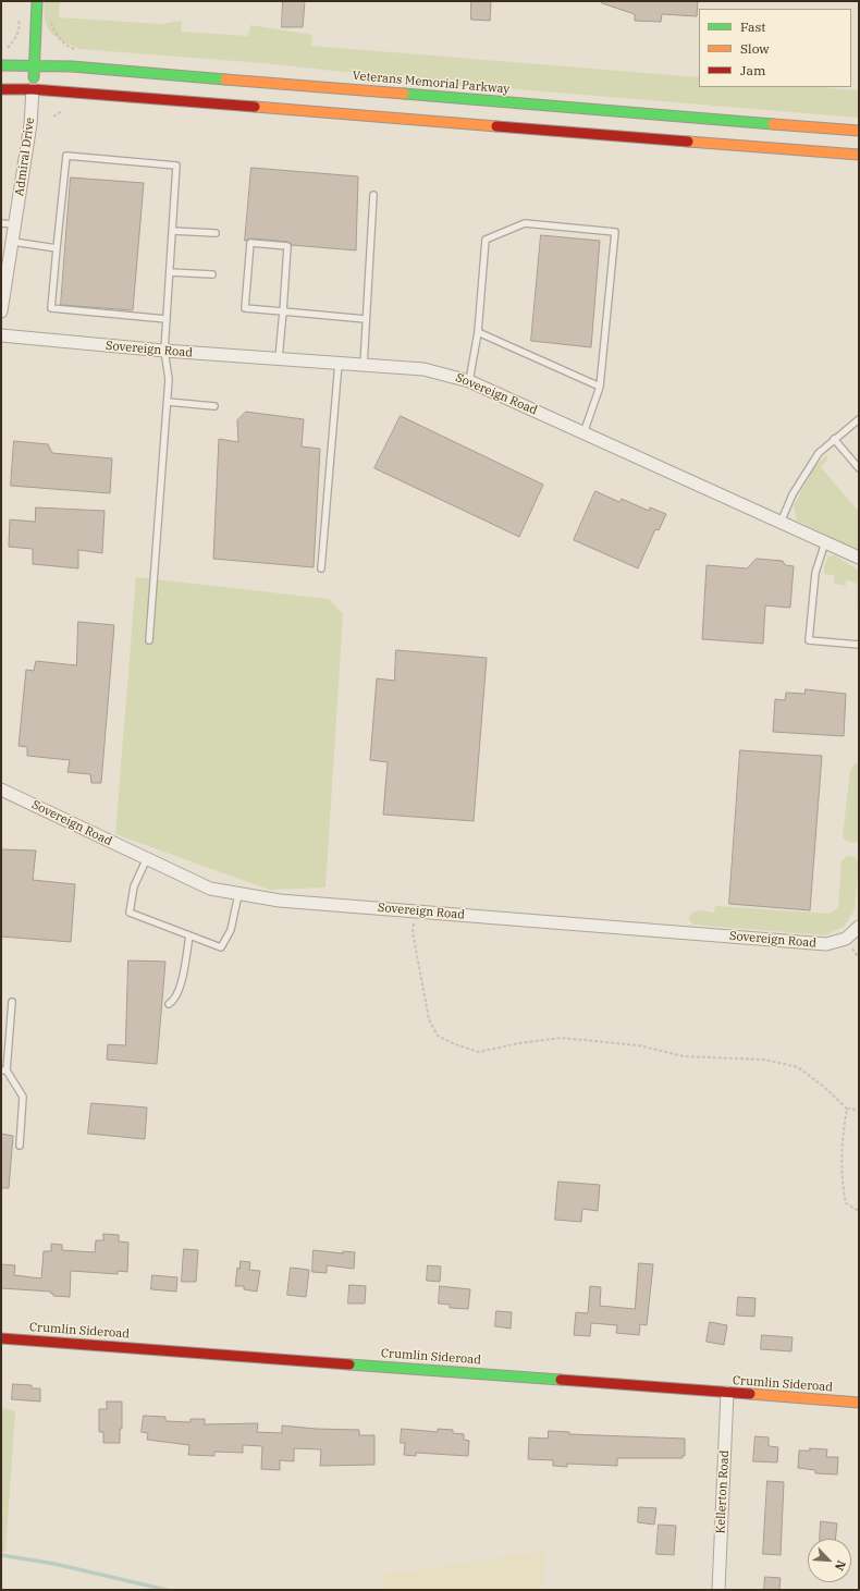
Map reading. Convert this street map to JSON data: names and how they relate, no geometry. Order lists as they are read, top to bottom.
{
  "streets": {
    "main road": ["Veterans Memorial Parkway", "Admiral Drive", "Crumlin Sideroad"],
    "street": ["Sovereign Road", "Kellerton Road"]
  },
  "crossings": [
    ["Veterans Memorial Parkway", "Admiral Drive"],
    ["Crumlin Sideroad", "Kellerton Road"]
  ],
  "legend": ["Fast", "Slow", "Jam"],
  "north": "bottom right"
}
